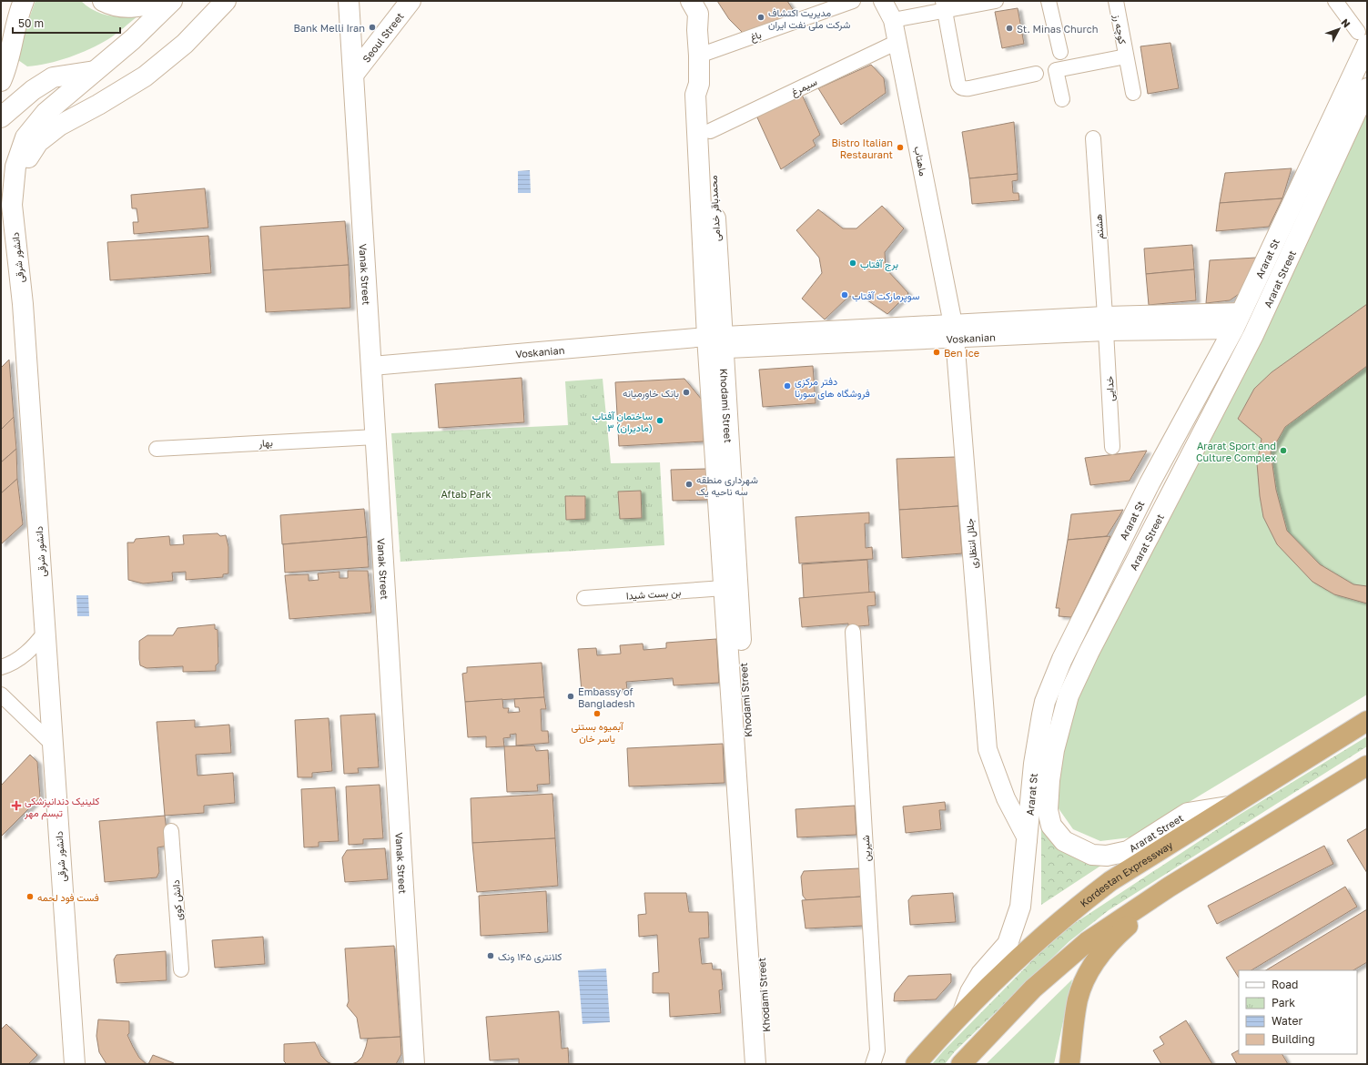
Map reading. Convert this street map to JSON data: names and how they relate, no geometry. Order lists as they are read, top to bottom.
{
  "streets": {
    "highway": ["Kordestan Expressway"],
    "main road": [
      "Seoul Street",
      "محمدباقر خدامی",
      "دانشور شرقی",
      "Ararat St",
      "Vanak Street",
      "Ararat Street",
      "Khodami Street"
    ],
    "street": [
      "کوچه رز",
      "باغ",
      "سیمرغ",
      "ماهتاب",
      "هشتم",
      "Voskanian",
      "خدایی",
      "بهار",
      "جلال انتظاری",
      "بن بست شیدا",
      "شیرین",
      "دانش کوی"
    ]
  },
  "crossings": [
    ["باغ", "محمدباقر خدامی"],
    ["Seoul Street", "Vanak Street"],
    ["سیمرغ", "ماهتاب"],
    ["سیمرغ", "محمدباقر خدامی"],
    ["ماهتاب", "Voskanian"],
    ["ماهتاب", "جلال انتظاری"],
    ["محمدباقر خدامی", "Voskanian"],
    ["محمدباقر خدامی", "Khodami Street"],
    ["هشتم", "Voskanian"],
    ["هشتم", "خدایی"],
    ["Ararat St", "Ararat Street"],
    ["Ararat St", "Voskanian"],
    ["Ararat St", "جلال انتظاری"],
    ["Ararat St", "Kordestan Expressway"],
    ["Vanak Street", "Voskanian"],
    ["Vanak Street", "بهار"],
    ["Ararat Street", "Kordestan Expressway"],
    ["Voskanian", "خدایی"],
    ["Voskanian", "Khodami Street"],
    ["Voskanian", "جلال انتظاری"],
    ["Khodami Street", "بن بست شیدا"]
  ],
  "parks": ["Aftab Park"],
  "places": {
    "other": [
      "مدیریت اکتشاف شرکت ملی نفت ایران",
      "Bank Melli Iran",
      "St. Minas Church",
      "Bistro Italian Restaurant",
      "برج آفتاب",
      "سوپرمارکت آفتاب",
      "Ben Ice",
      "دفتر مرکزی فروشگاه های سورنا",
      "بانک خاورمیانه",
      "ساختمان آفتاب ۳ (مادیران)",
      "Ararat Sport and Culture Complex",
      "شهرداری منطقه سه ناحیه یک",
      "Embassy of Bangladesh",
      "آبمیوه بستنی یاسر خان",
      "فست فود لحمه",
      "کلانتری ۱۴۵ ونک"
    ],
    "health": ["کلینیک دندانپزشکی تبسم مهر"]
  },
  "legend": [
    "Road",
    "Park",
    "Water",
    "Building"
  ],
  "scale_bar": "50 m",
  "north": "top right"
}
